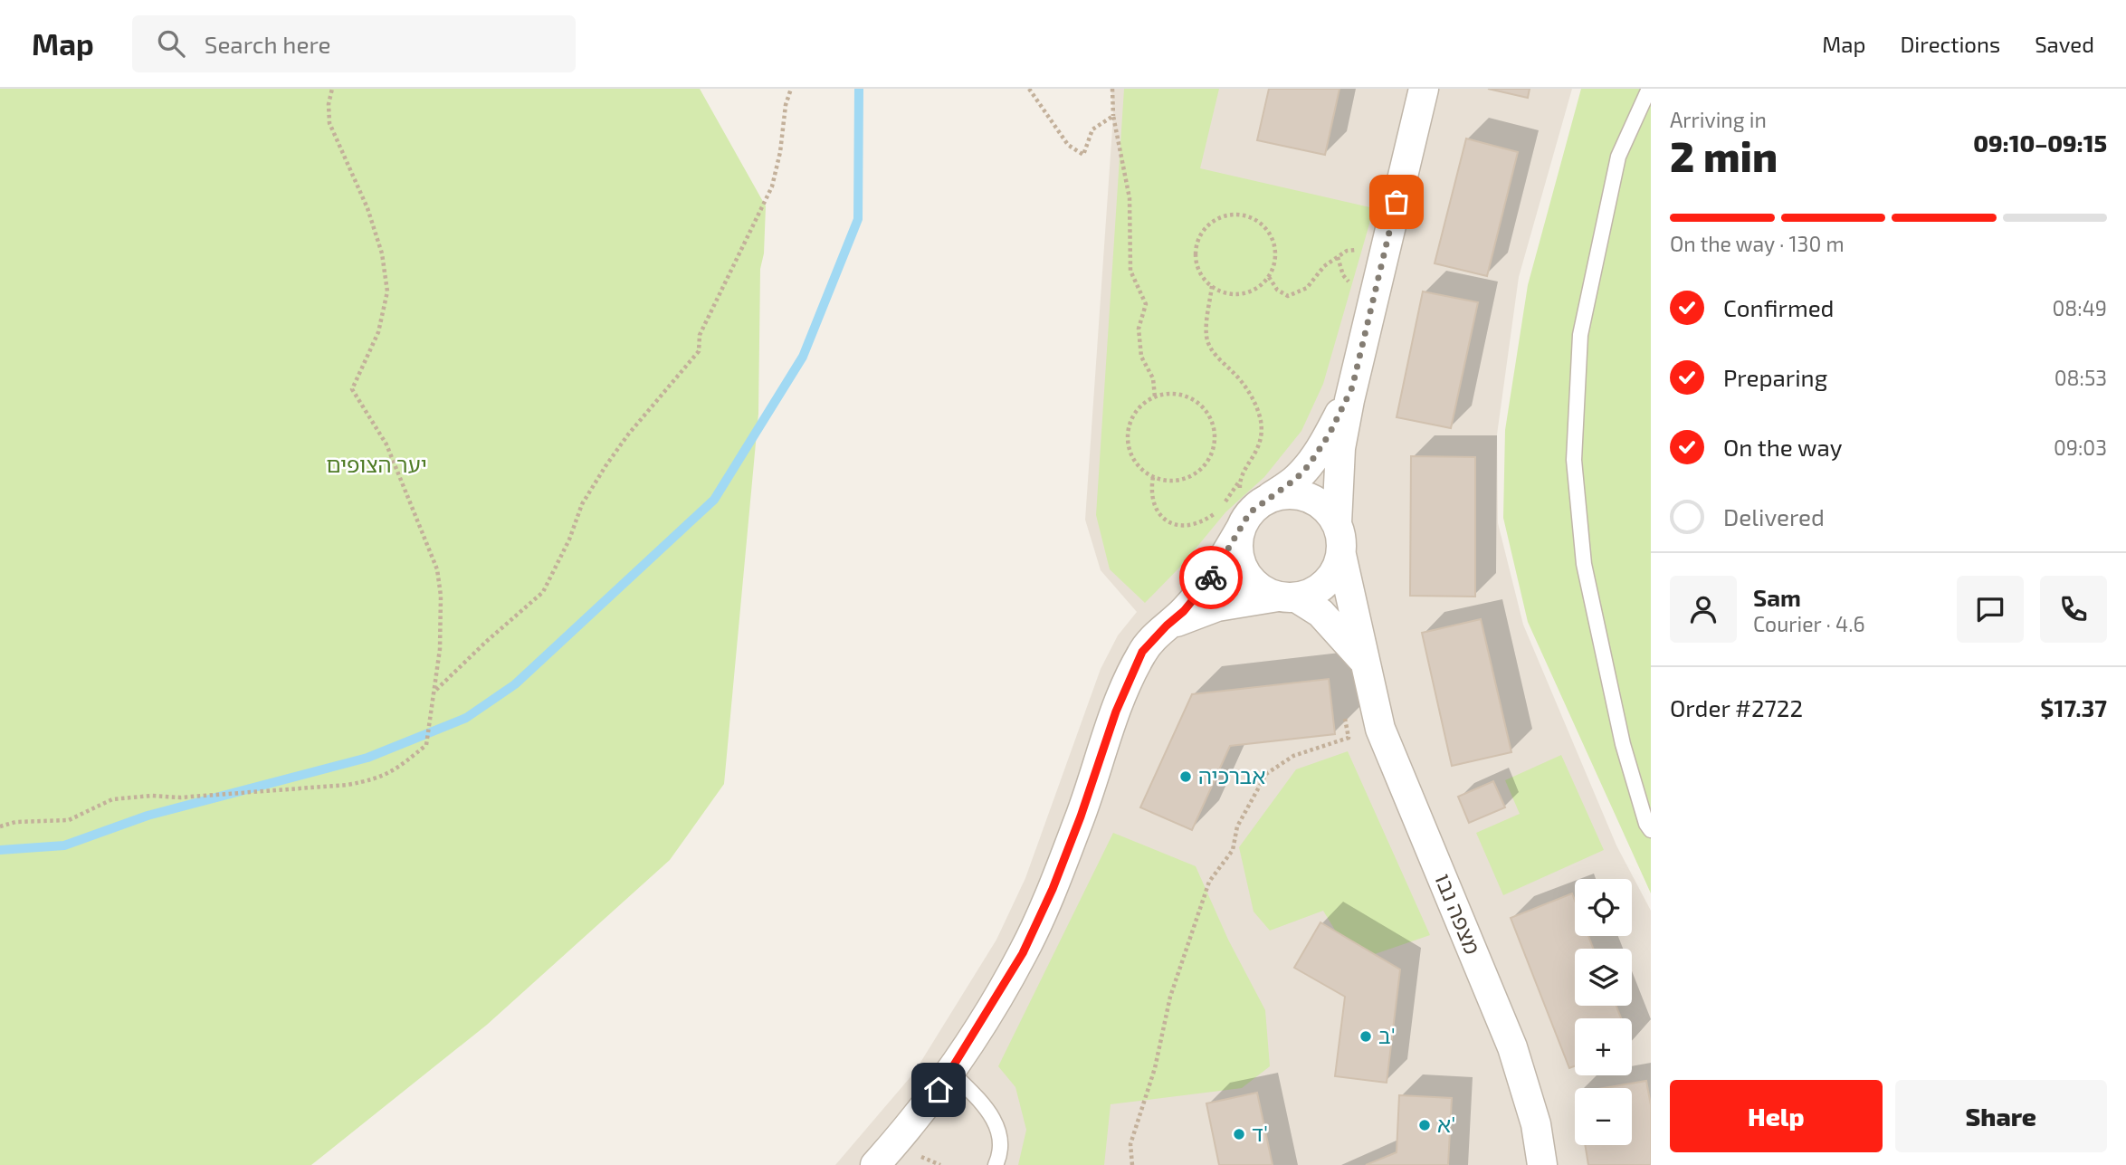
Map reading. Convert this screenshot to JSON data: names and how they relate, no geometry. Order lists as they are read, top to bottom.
{
  "streets": {
    "street": ["מצפה נבו"]
  },
  "parks": ["יער הצופים"],
  "places": [
    "אברכיה",
    "ב'",
    "א'",
    "ד'"
  ],
  "page": {
    "header": "Map",
    "search": "Search here",
    "nav": ["Map", "Directions", "Saved"],
    "heading": ["2 min", "Arriving in", "09:10–09:15"],
    "panel": [
      "Sam",
      "Courier · 4.6",
      "Order #2722",
      "$17.37"
    ],
    "bar": "On the way · 130 m",
    "list": [
      ["Confirmed", "08:49"],
      ["Preparing", "08:53"],
      ["On the way", "09:03"],
      "Delivered"
    ],
    "map_buttons": ["+", "−"],
    "buttons": ["Help", "Share"]
  }
}
